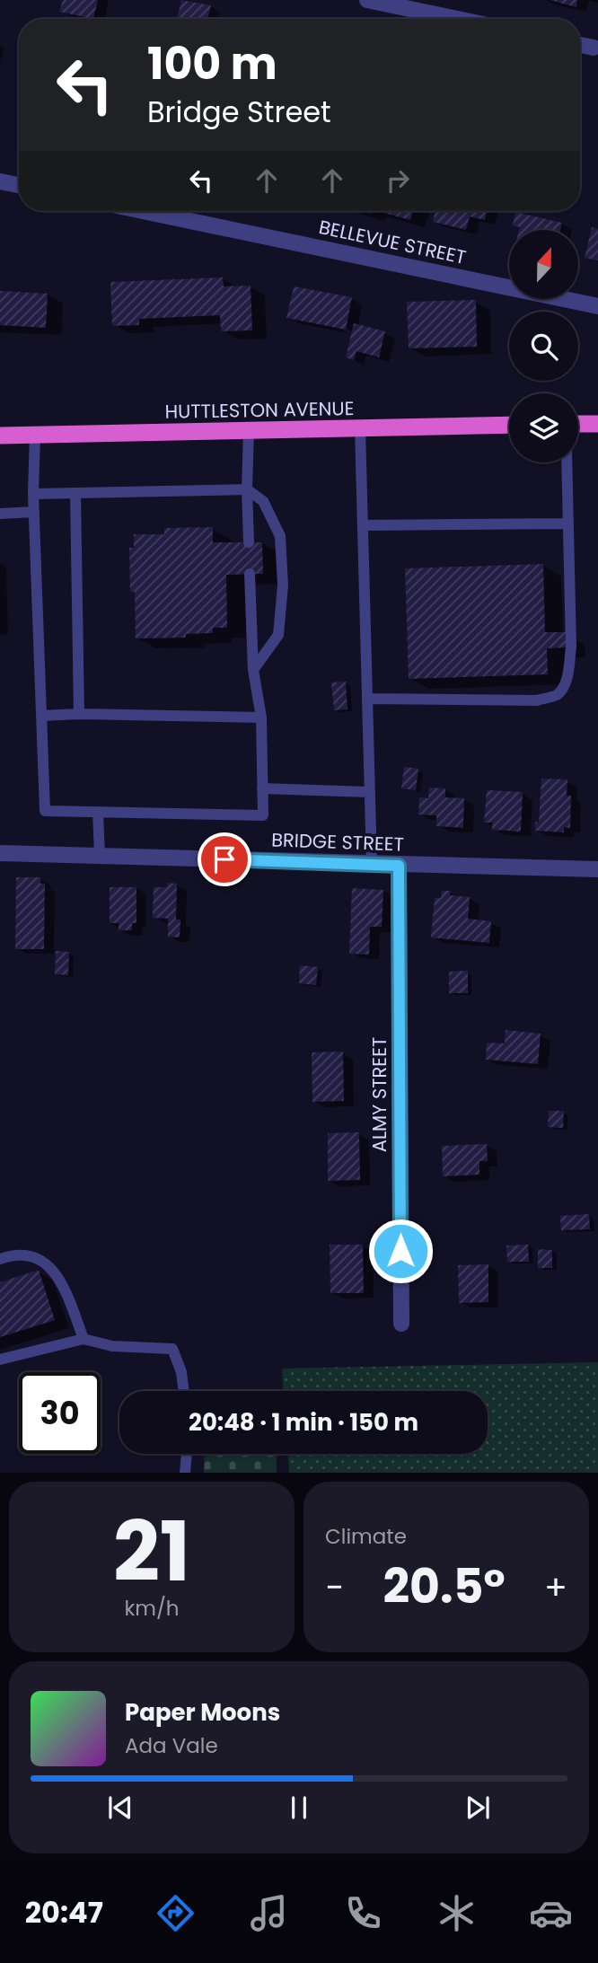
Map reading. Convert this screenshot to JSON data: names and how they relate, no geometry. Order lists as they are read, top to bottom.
{
  "streets": {
    "highway": ["HUTTLESTON AVENUE"],
    "street": ["BELLEVUE STREET", "BRIDGE STREET", "ALMY STREET"]
  },
  "crossings": [
    ["BRIDGE STREET", "ALMY STREET"]
  ],
  "north": "top",
  "page": {
    "turn": ["100 m", "Bridge Street"],
    "limit": "30",
    "trip": "20:48 · 1 min · 150 m",
    "tile": [
      ["21", "km/h"],
      "Climate"
    ],
    "heat": ["−", "20.5°", "+"],
    "song": ["Paper Moons", "Ada Vale"],
    "tabs": "20:47"
  }
}
